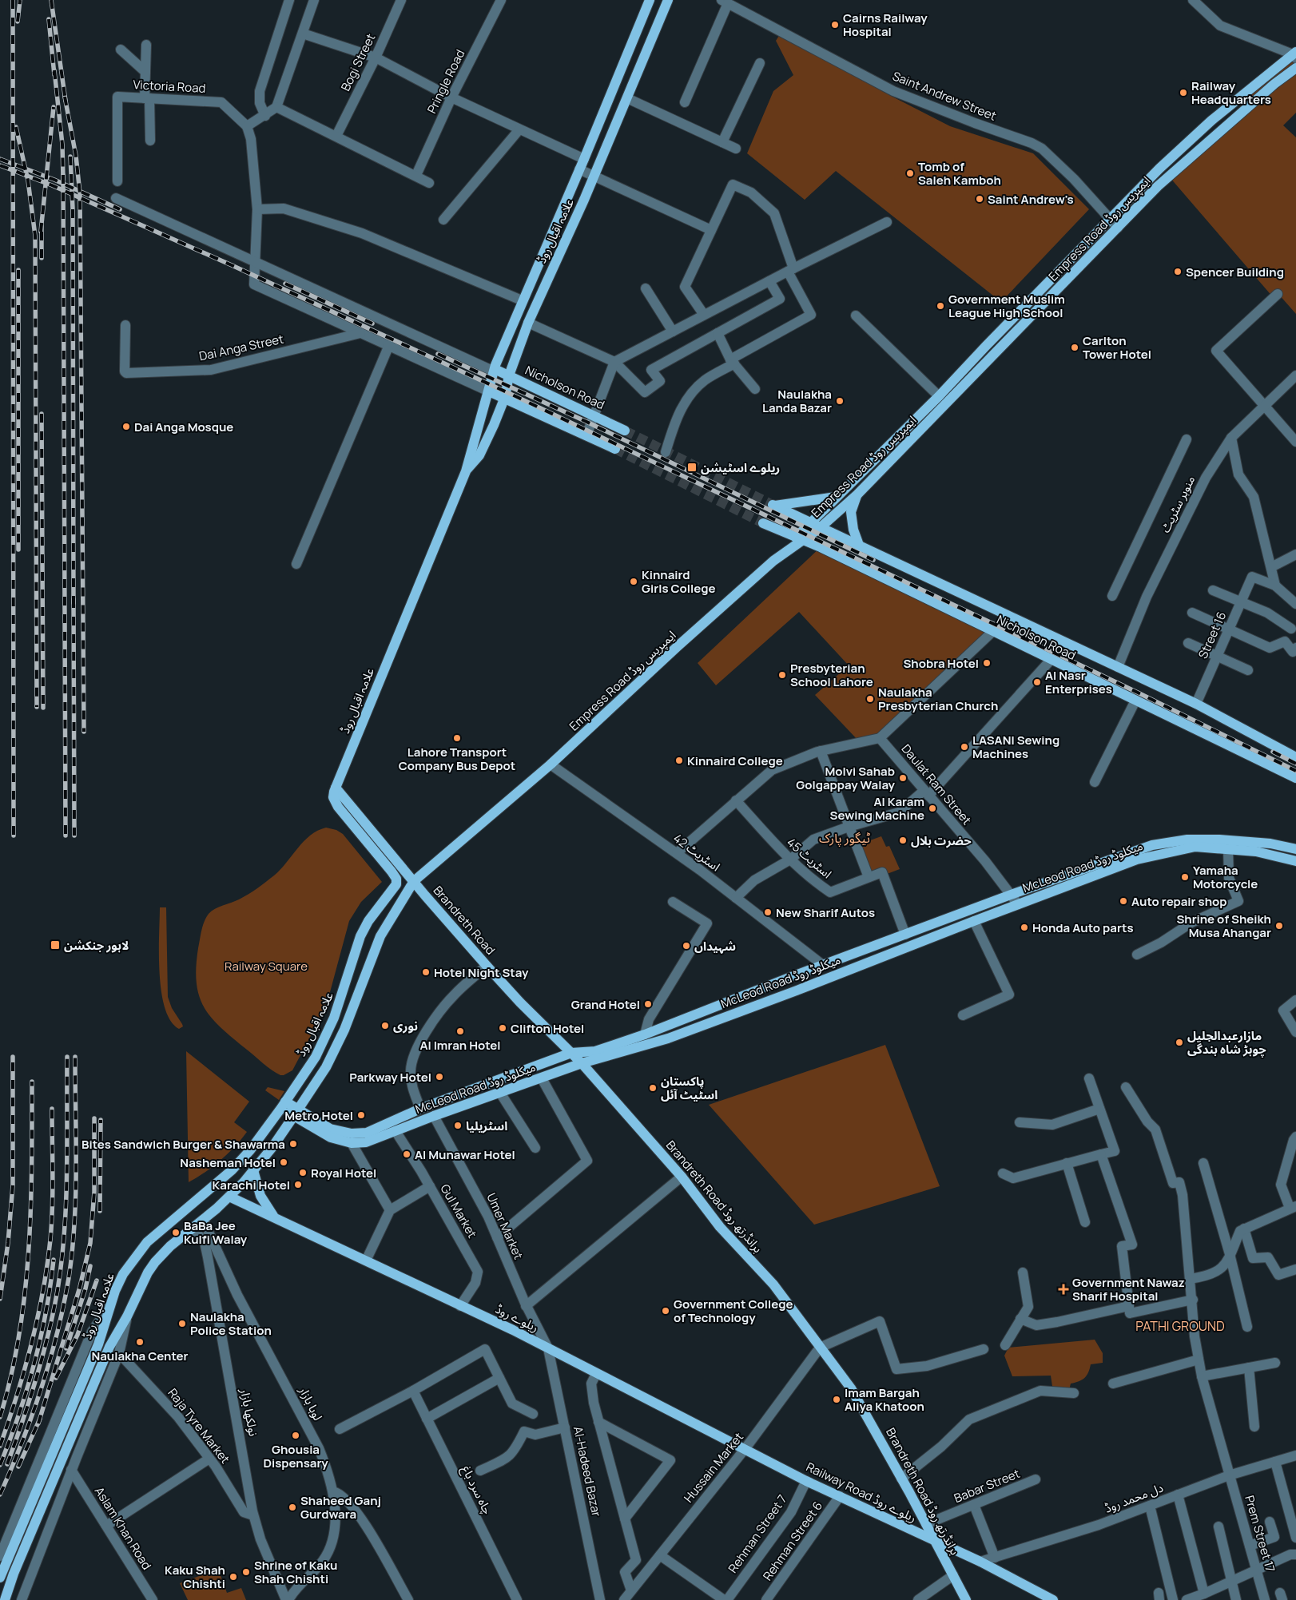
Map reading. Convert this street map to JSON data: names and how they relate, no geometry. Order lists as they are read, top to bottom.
{
  "streets": {
    "main road": [
      "Empress Road ایمپریس روڈ",
      "علامہ اقبال روڈ",
      "Nicholson Road",
      "McLeod Road میکلوڈ روڈ",
      "Brandreth Road",
      "Brandreth Road برانڈرتھ روڈ",
      "ریلوے روڈ",
      "Railway Road ریلوے روڈ"
    ],
    "street": [
      "Bogi Street",
      "Pringle Road",
      "Victoria Road",
      "Saint Andrew Street",
      "Dai Anga Street",
      "منوہر سٹریٹ",
      "Street 16",
      "Daulat Ram Street",
      "اسٹریٹ 42",
      "اسٹریٹ 45",
      "Gul Market",
      "Umer Market",
      "لوہا بازار",
      "نولکھا بازار",
      "Raja Tyre Market",
      "Hussain Market",
      "Al-Hadeed Bazar",
      "Babar Street",
      "چاہ سرد باغ",
      "دل محمد روڈ",
      "Aslam Khan Road",
      "Rehman Street 7",
      "Prem Street 17",
      "Rehman Street 6"
    ]
  },
  "crossings": [
    ["Saint Andrew Street", "Empress Road ایمپریس روڈ"],
    ["Empress Road ایمپریس روڈ", "علامہ اقبال روڈ"],
    ["Empress Road ایمپریس روڈ", "Nicholson Road"],
    ["Empress Road ایمپریس روڈ", "اسٹریٹ 42"],
    ["Empress Road ایمپریس روڈ", "Brandreth Road"],
    ["علامہ اقبال روڈ", "Nicholson Road"],
    ["علامہ اقبال روڈ", "McLeod Road میکلوڈ روڈ"],
    ["علامہ اقبال روڈ", "Brandreth Road"],
    ["علامہ اقبال روڈ", "ریلوے روڈ"],
    ["علامہ اقبال روڈ", "لوہا بازار"],
    ["علامہ اقبال روڈ", "نولکھا بازار"],
    ["Nicholson Road", "منوہر سٹریٹ"],
    ["Nicholson Road", "Street 16"],
    ["Daulat Ram Street", "McLeod Road میکلوڈ روڈ"],
    ["اسٹریٹ 42", "McLeod Road میکلوڈ روڈ"],
    ["اسٹریٹ 45", "McLeod Road میکلوڈ روڈ"],
    ["McLeod Road میکلوڈ روڈ", "Brandreth Road"],
    ["McLeod Road میکلوڈ روڈ", "Brandreth Road برانڈرتھ روڈ"],
    ["McLeod Road میکلوڈ روڈ", "Gul Market"],
    ["McLeod Road میکلوڈ روڈ", "Umer Market"],
    ["Brandreth Road", "Brandreth Road برانڈرتھ روڈ"],
    ["Brandreth Road برانڈرتھ روڈ", "Hussain Market"],
    ["Brandreth Road برانڈرتھ روڈ", "Babar Street"],
    ["Brandreth Road برانڈرتھ روڈ", "Railway Road ریلوے روڈ"],
    ["Gul Market", "ریلوے روڈ"],
    ["Umer Market", "ریلوے روڈ"],
    ["Umer Market", "Al-Hadeed Bazar"],
    ["ریلوے روڈ", "Hussain Market"],
    ["ریلوے روڈ", "Al-Hadeed Bazar"],
    ["ریلوے روڈ", "Railway Road ریلوے روڈ"],
    ["لوہا بازار", "نولکھا بازار"],
    ["نولکھا بازار", "Raja Tyre Market"],
    ["Hussain Market", "Railway Road ریلوے روڈ"],
    ["Railway Road ریلوے روڈ", "دل محمد روڈ"],
    ["Railway Road ریلوے روڈ", "Rehman Street 7"],
    ["Railway Road ریلوے روڈ", "Rehman Street 6"],
    ["دل محمد روڈ", "Prem Street 17"]
  ],
  "districts": ["ٹیگور پارک", "PATHI GROUND"],
  "parks": ["Railway Square"],
  "places": {
    "other": [
      "Cairns Railway Hospital",
      "Railway Headquarters",
      "Tomb of Saleh Kamboh",
      "Saint Andrew's",
      "Spencer Building",
      "Government Muslim League High School",
      "Carlton Tower Hotel",
      "Naulakha Landa Bazar",
      "Dai Anga Mosque",
      "Kinnaird Girls College",
      "Shobra Hotel",
      "Presbyterian School Lahore",
      "Al Nasr Enterprises",
      "Naulakha Presbyterian Church",
      "Lahore Transport Company Bus Depot",
      "LASANI Sewing Machines",
      "Kinnaird College",
      "Molvi Sahab Golgappay Walay",
      "Al Karam Sewing Machine",
      "حضرت بلال",
      "Yamaha Motorcycle",
      "Auto repair shop",
      "New Sharif Autos",
      "Shrine of Sheikh Musa Ahangar",
      "Honda Auto parts",
      "شہیداں",
      "Hotel Night Stay",
      "Grand Hotel",
      "نوری",
      "Clifton Hotel",
      "Al Imran Hotel",
      "مازارعبدالجلیل چوہڑ شاہ بندگی",
      "Parkway Hotel",
      "پاکستان اسٹیٹ آئل",
      "Metro Hotel",
      "اسٹریلیا",
      "Bites Sandwich Burger & Shawarma",
      "Al Munawar Hotel",
      "Nasheman Hotel",
      "Royal Hotel",
      "Karachi Hotel",
      "BaBa Jee Kulfi Walay",
      "Government College of Technology",
      "Naulakha Police Station",
      "Naulakha Center",
      "Imam Bargah Aliya Khatoon",
      "Ghousia Dispensary",
      "Shaheed Ganj Gurdwara",
      "Shrine of Kaku Shah Chishti",
      "Kaku Shah Chishti"
    ],
    "transit": ["ریلوے اسٹیشن", "لاہور جنکشن"],
    "health": ["Government Nawaz Sharif Hospital"]
  }
}
